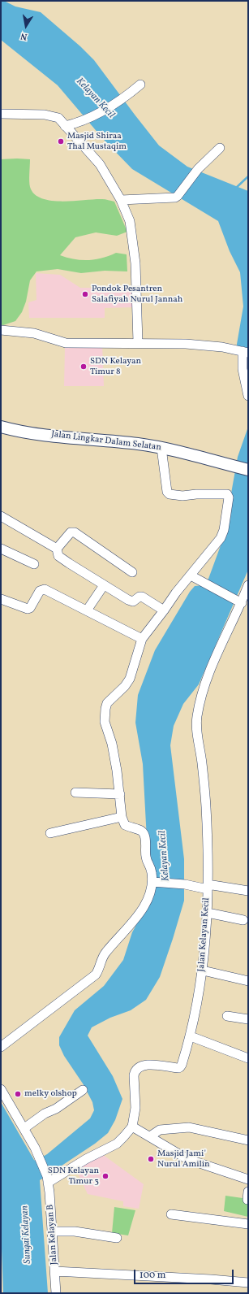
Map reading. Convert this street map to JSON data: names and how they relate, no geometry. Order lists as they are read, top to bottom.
{
  "streets": {
    "main road": ["Jalan Lingkar Dalam Selatan"],
    "street": ["Jalan Kelayan Kecil", "Jalan Kelayan B"]
  },
  "water": ["Kelayan Kecil", "Sungai Kelayan"],
  "places": [
    "Masjid Shiraa Thal Mustaqim",
    "Pondok Pesantren Salafiyah Nurul Jannah",
    "SDN Kelayan Timur 8",
    "melky olshop",
    "Masjid Jami' Nurul Amilin",
    "SDN Kelayan Timur 3"
  ],
  "scale_bar": "100 m",
  "north": "bottom"
}
